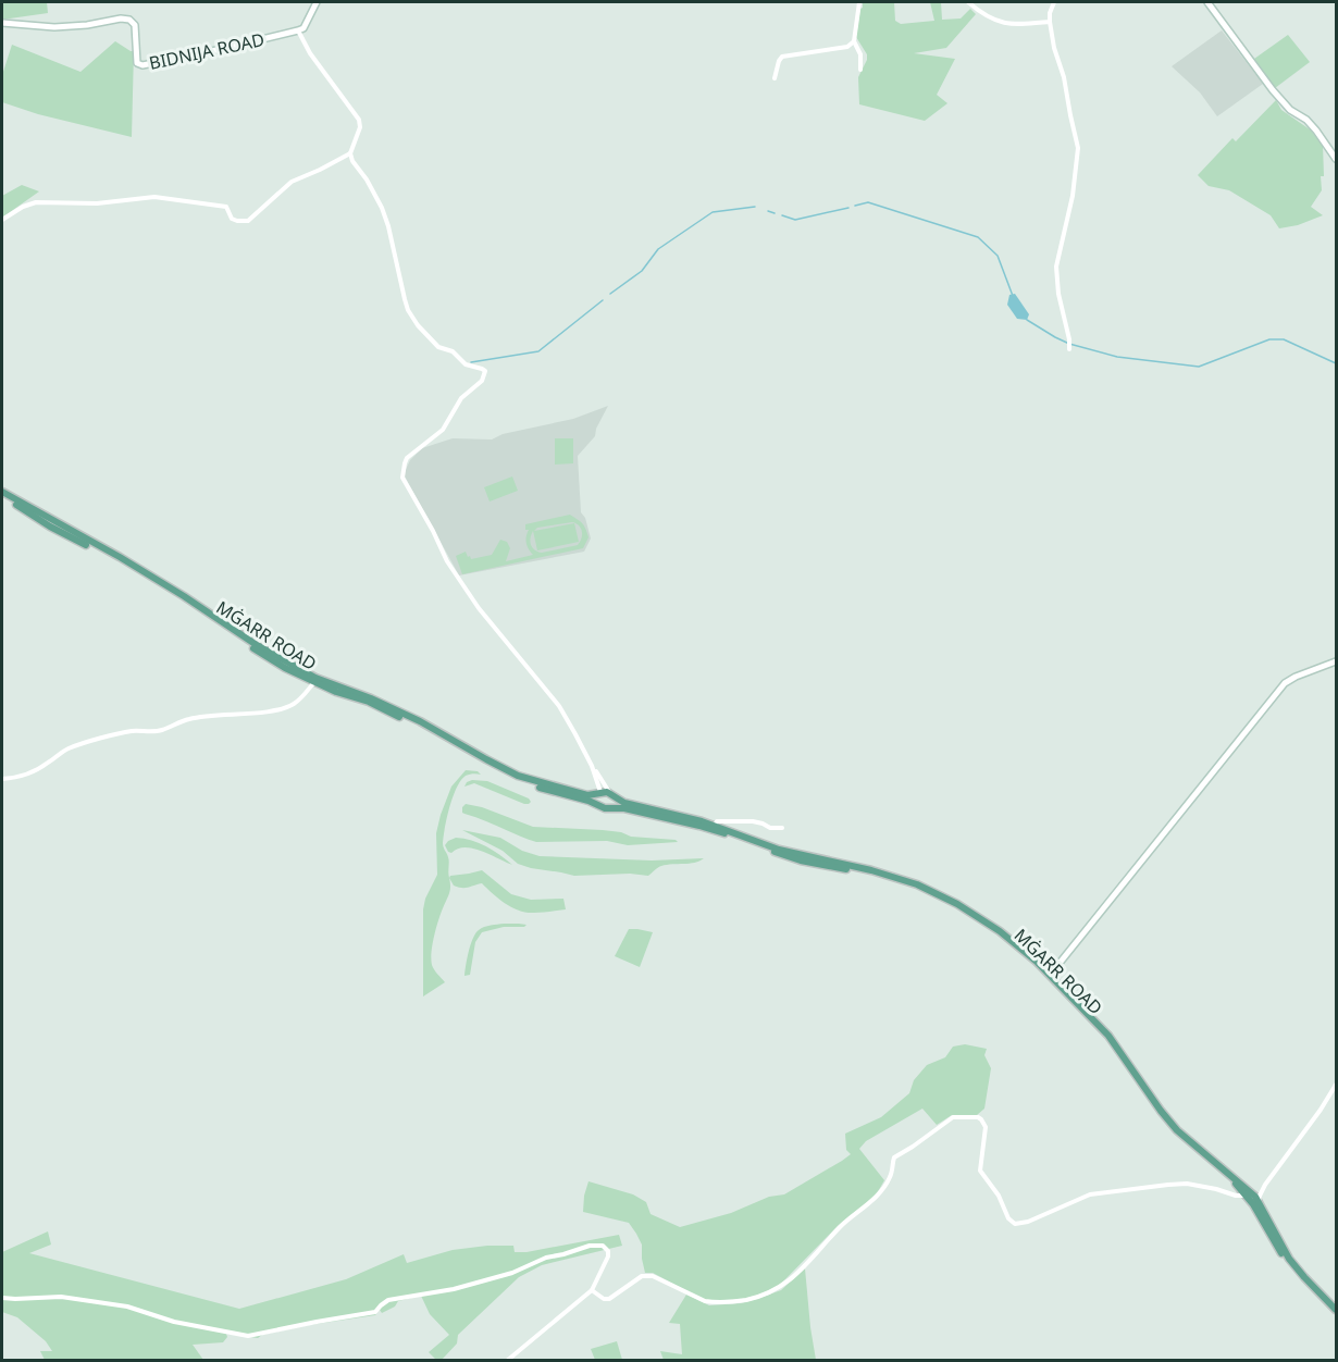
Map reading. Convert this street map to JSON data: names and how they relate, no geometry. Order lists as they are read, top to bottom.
{
  "streets": {
    "main road": ["MĠARR ROAD"],
    "street": ["BIDNIJA ROAD"]
  }
}
